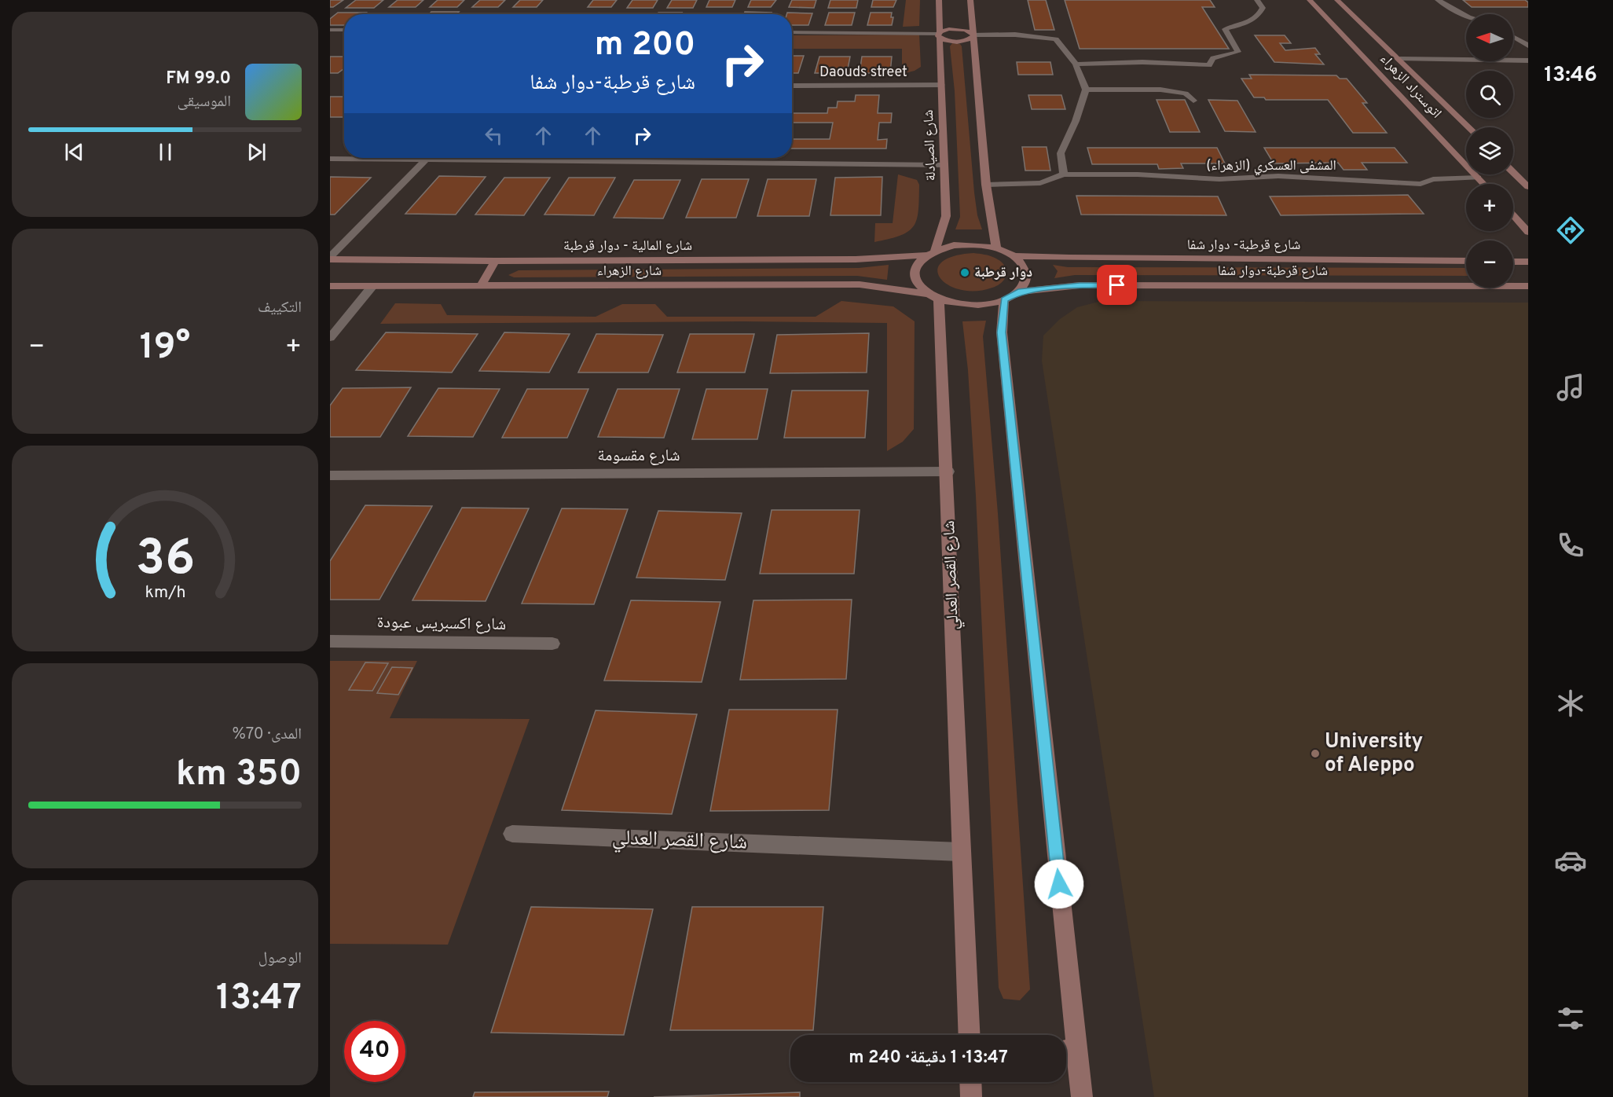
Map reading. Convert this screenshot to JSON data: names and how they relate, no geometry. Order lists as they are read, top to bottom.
{
  "streets": {
    "street": [
      "Daouds street",
      "اتوستراد الزهراء",
      "شارع الصيادلة",
      "المشفى العسكري (الزهراء)",
      "شارع قرطبة- دوار شفا",
      "شارع المالية - دوار قرطبة",
      "شارع الزهراء",
      "شارع قرطبة-دوار شفا",
      "شارع مقسومة",
      "شارع القصر العدلي",
      "شارع اكسبريس عبودة"
    ]
  },
  "crossings": [
    ["Daouds street", "شارع الصيادلة"],
    ["اتوستراد الزهراء", "المشفى العسكري (الزهراء)"],
    ["شارع الصيادلة", "شارع المالية - دوار قرطبة"],
    ["شارع الزهراء", "شارع القصر العدلي"],
    ["شارع مقسومة", "شارع القصر العدلي"]
  ],
  "places": ["دوار قرطبة", "University of Aleppo"],
  "north": "left",
  "page": {
    "tabs": "13:46",
    "map_buttons": ["+", "−"],
    "turn": ["200 m", "شارع قرطبة-دوار شفا"],
    "song": ["99.0 FM", "الموسيقى"],
    "tile": [
      "التكييف",
      ["المدى · 70%", "350 km"],
      ["الوصول", "13:47"]
    ],
    "heat": ["−", "19°", "+"],
    "limit": "40",
    "trip": "13:47 · 1 دقيقة · 240 m",
    "gauge": ["36", "km/h"]
  }
}
